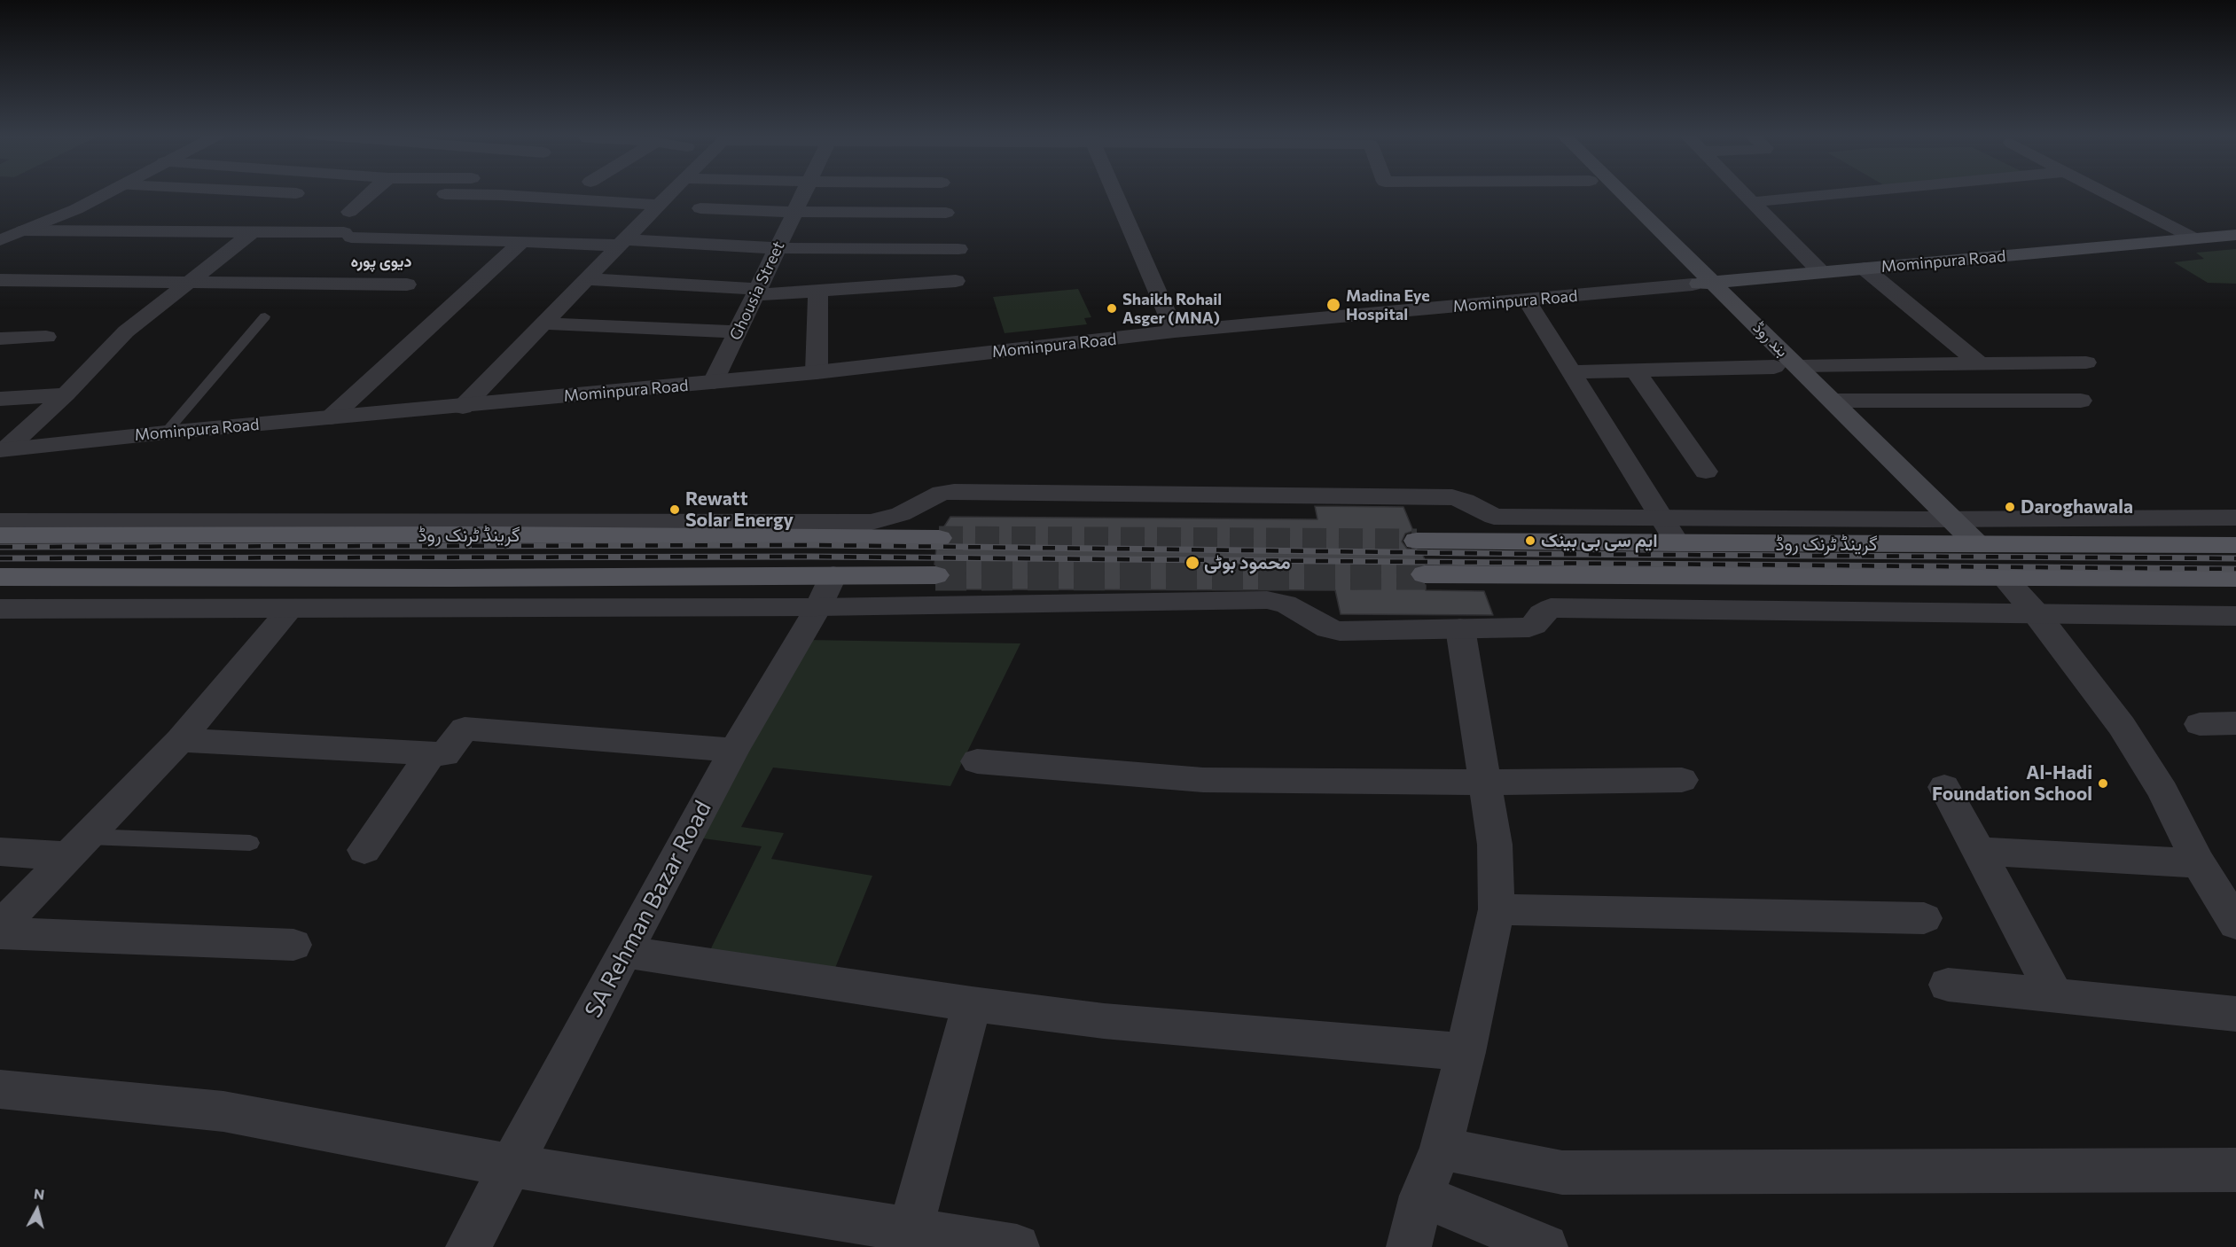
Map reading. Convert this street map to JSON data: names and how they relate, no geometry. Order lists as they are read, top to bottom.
{
  "streets": {
    "main road": ["Mominpura Road", "بند روڈ", "گرینڈ ٹرنک روڈ"],
    "street": ["Ghousia Street", "SA Rehman Bazar Road"]
  },
  "crossings": [
    ["Mominpura Road", "Ghousia Street"],
    ["Mominpura Road", "بند روڈ"],
    ["بند روڈ", "گرینڈ ٹرنک روڈ"]
  ],
  "districts": ["دیوی پورہ"],
  "places": [
    "Madina Eye Hospital",
    "Shaikh Rohail Asger (MNA)",
    "Daroghawala",
    "Rewatt Solar Energy",
    "ایم سی بی بینک",
    "محمود بوٹی",
    "Al-Hadi Foundation School"
  ],
  "north": "top"
}
